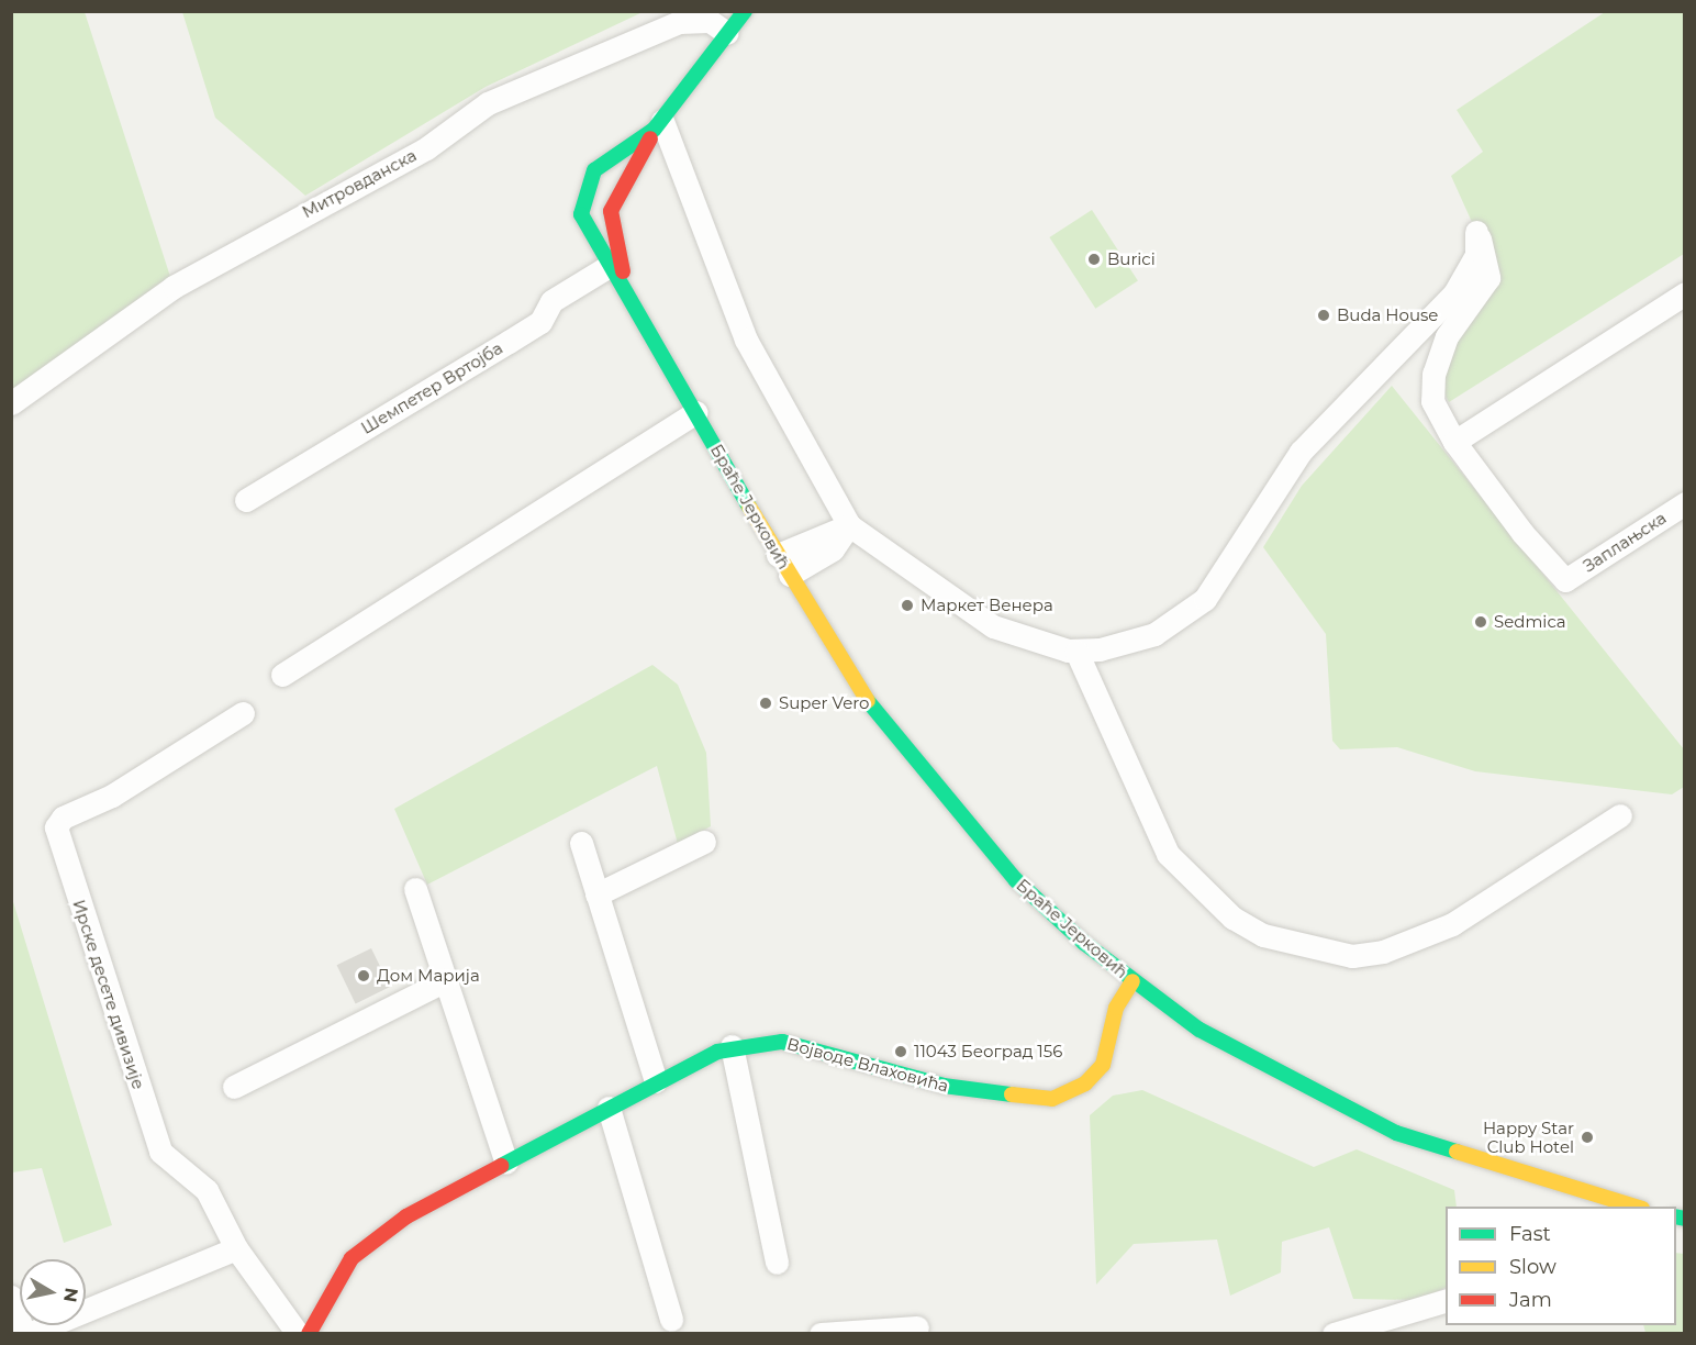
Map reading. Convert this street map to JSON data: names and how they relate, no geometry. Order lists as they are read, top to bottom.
{
  "streets": {
    "main road": ["Браће Јерковић", "Војводе Влаховића"],
    "street": [
      "Митровданска",
      "Шемпетер Вртојба",
      "Заплањска",
      "Ирске десете дивизије"
    ]
  },
  "crossings": [
    ["Митровданска", "Браће Јерковић"],
    ["Шемпетер Вртојба", "Браће Јерковић"],
    ["Браће Јерковић", "Војводе Влаховића"]
  ],
  "places": [
    "Burici",
    "Buda House",
    "Маркет Венера",
    "Sedmica",
    "Super Vero",
    "Дом Марија",
    "11043 Београд 156",
    "Happy Star Club Hotel"
  ],
  "legend": ["Fast", "Slow", "Jam"],
  "north": "right"
}
